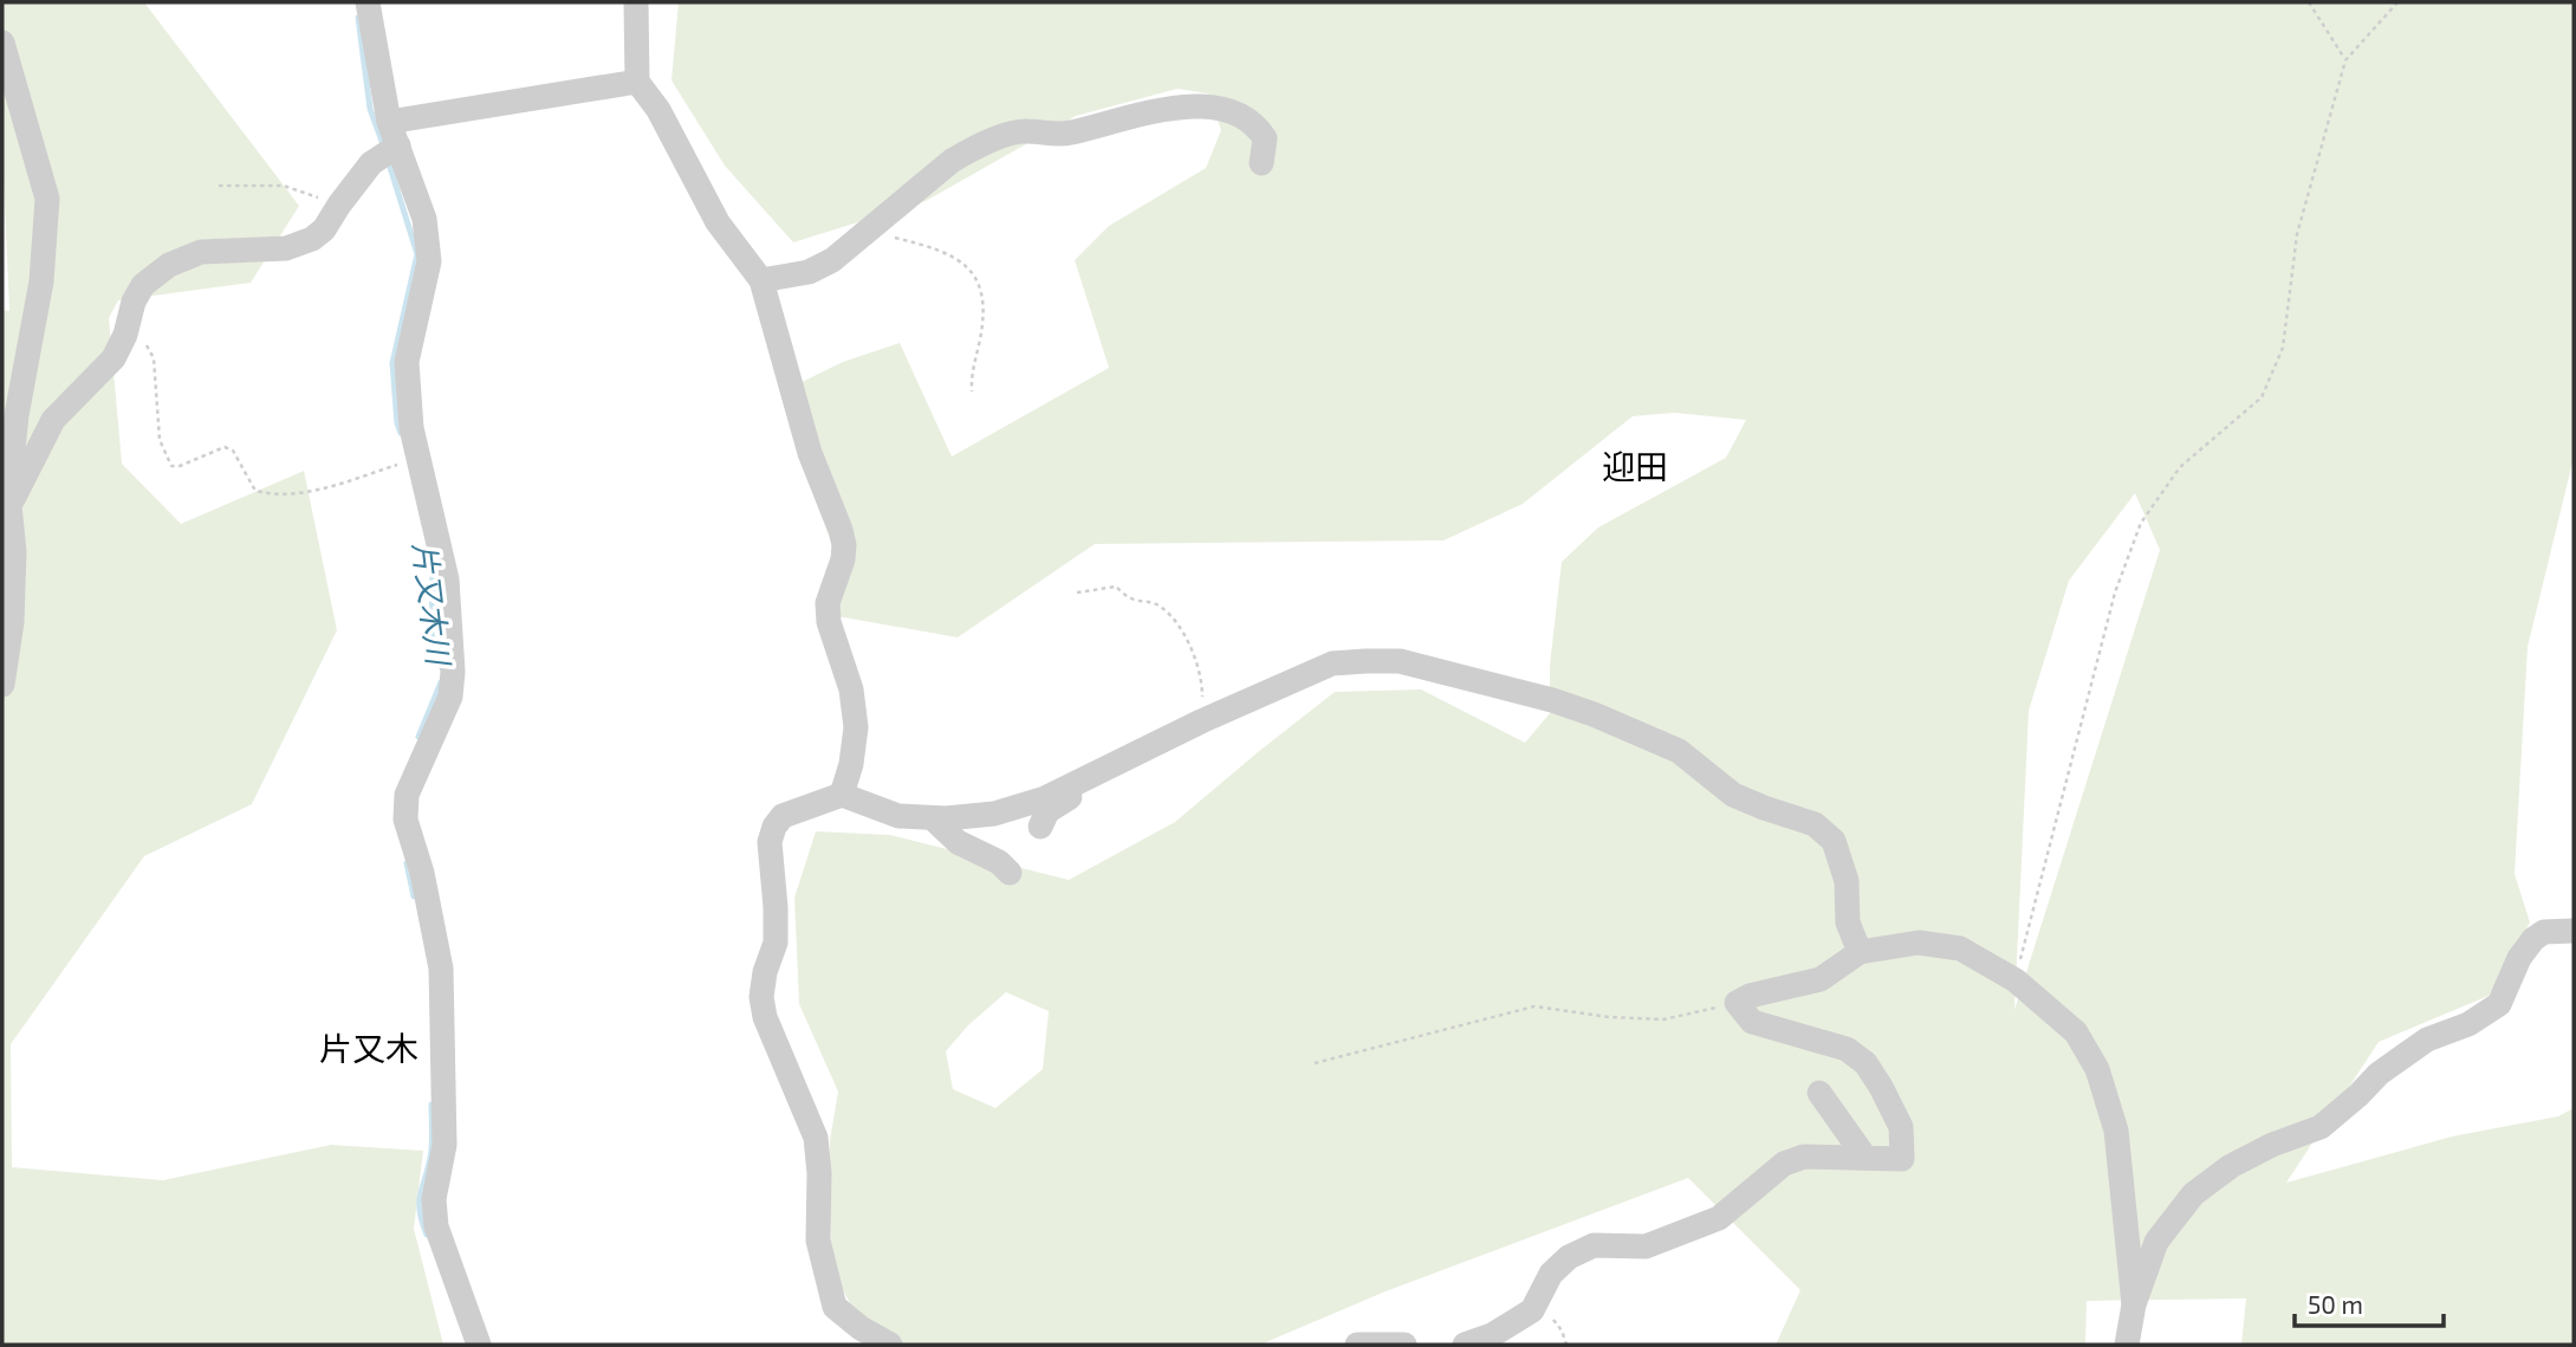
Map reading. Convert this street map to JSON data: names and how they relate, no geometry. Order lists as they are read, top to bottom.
{
  "districts": ["迎田", "片又木"],
  "water": ["片又木川"],
  "scale_bar": "50 m"
}
